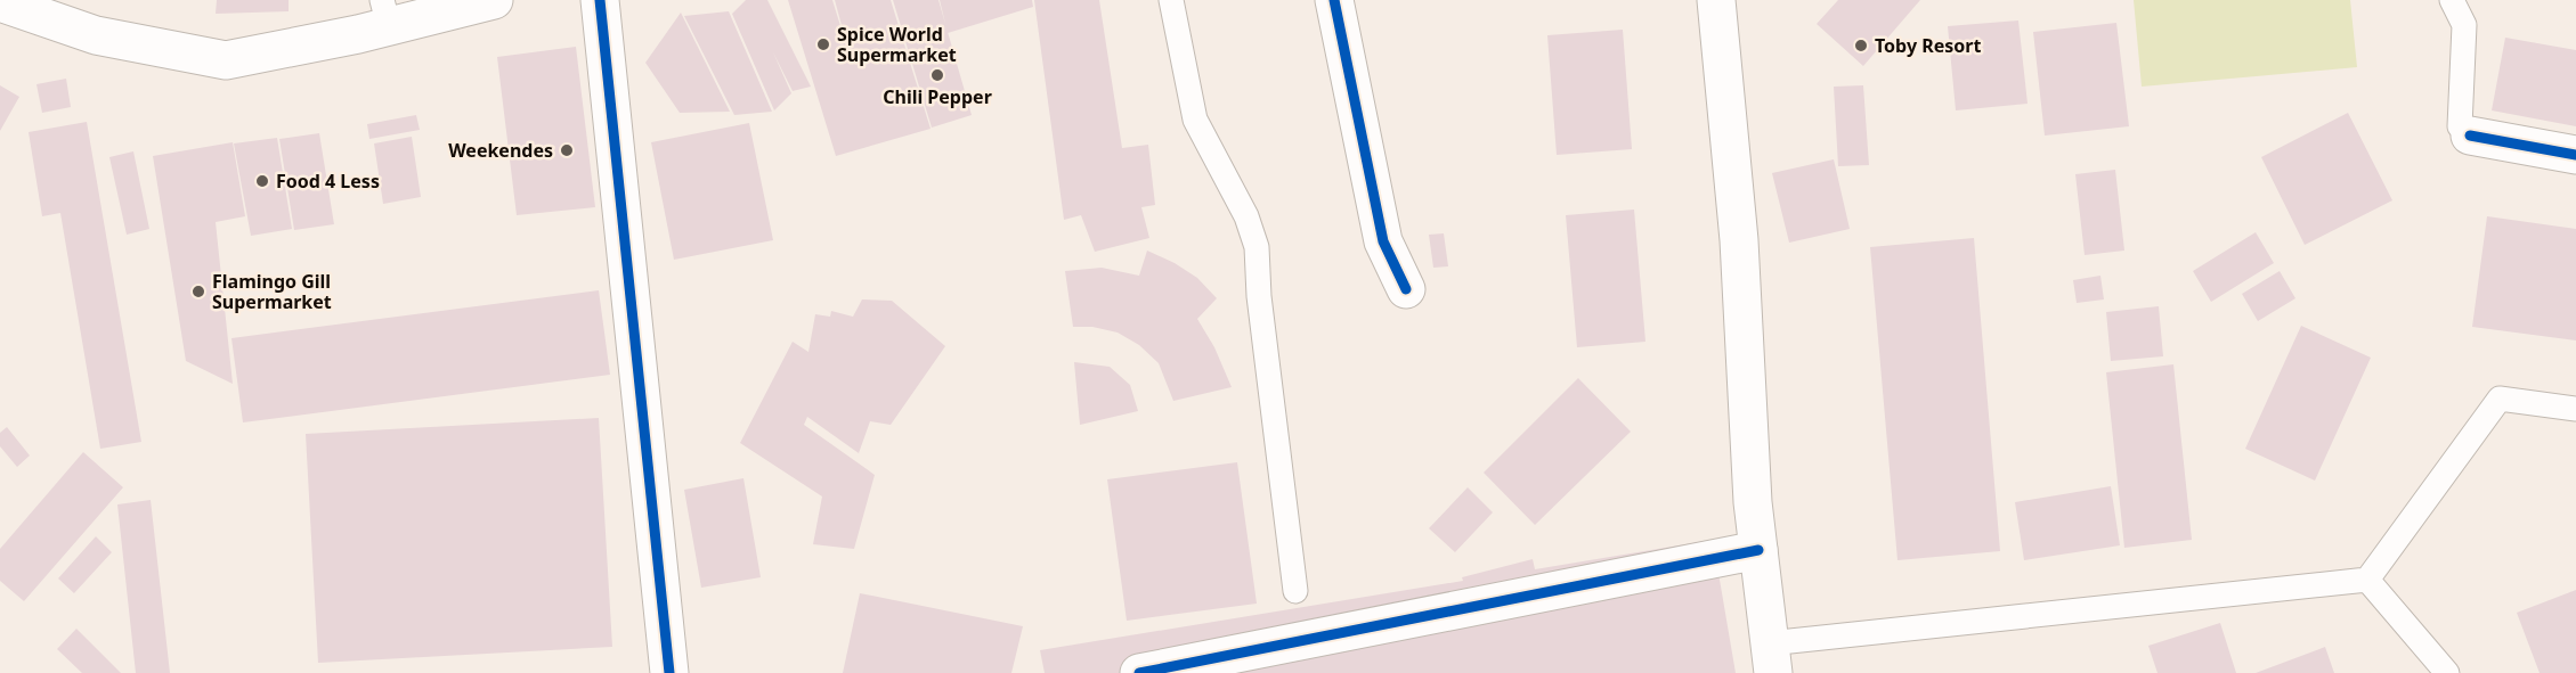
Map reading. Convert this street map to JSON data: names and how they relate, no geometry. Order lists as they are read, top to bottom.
{
  "places": [
    "Spice World Supermarket",
    "Toby Resort",
    "Chili Pepper",
    "Weekendes",
    "Food 4 Less",
    "Flamingo Gill Supermarket"
  ]
}
